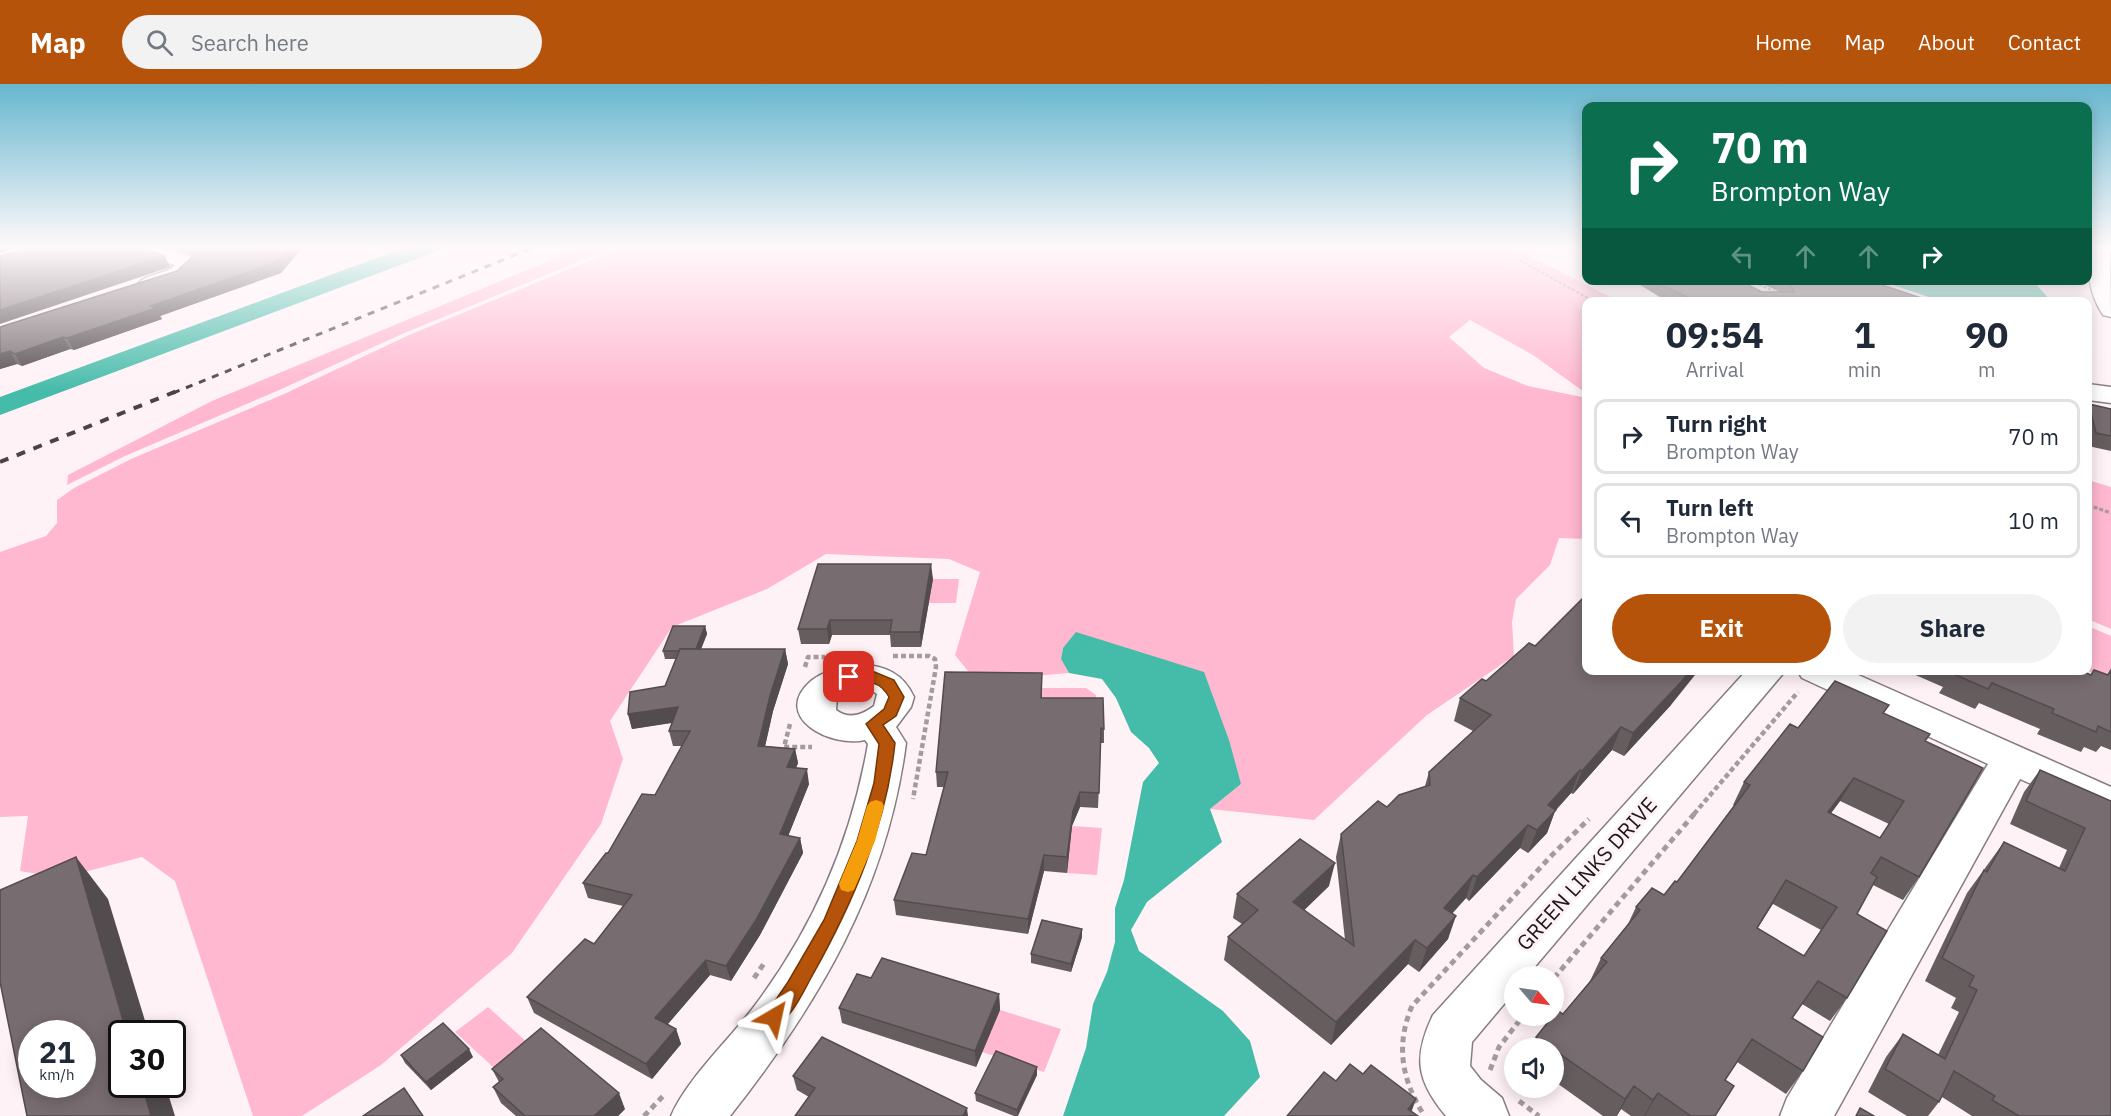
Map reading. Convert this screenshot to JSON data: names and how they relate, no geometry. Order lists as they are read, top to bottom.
{
  "streets": {
    "street": ["GREEN LINKS DRIVE"]
  },
  "north": "bottom right",
  "page": {
    "header": "Map",
    "search": "Search here",
    "nav": [
      "Home",
      "Map",
      "About",
      "Contact"
    ],
    "turn": ["70 m", "Brompton Way"],
    "eta": [
      "09:54",
      "Arrival",
      "1",
      "min",
      "90",
      "m"
    ],
    "list": [
      {
        "name": "Turn right",
        "note": "Brompton Way",
        "value": "70 m"
      },
      {
        "name": "Turn left",
        "note": "Brompton Way",
        "value": "10 m"
      }
    ],
    "buttons": ["Exit", "Share"],
    "speed": "21 km/h",
    "limit": "30"
  }
}
